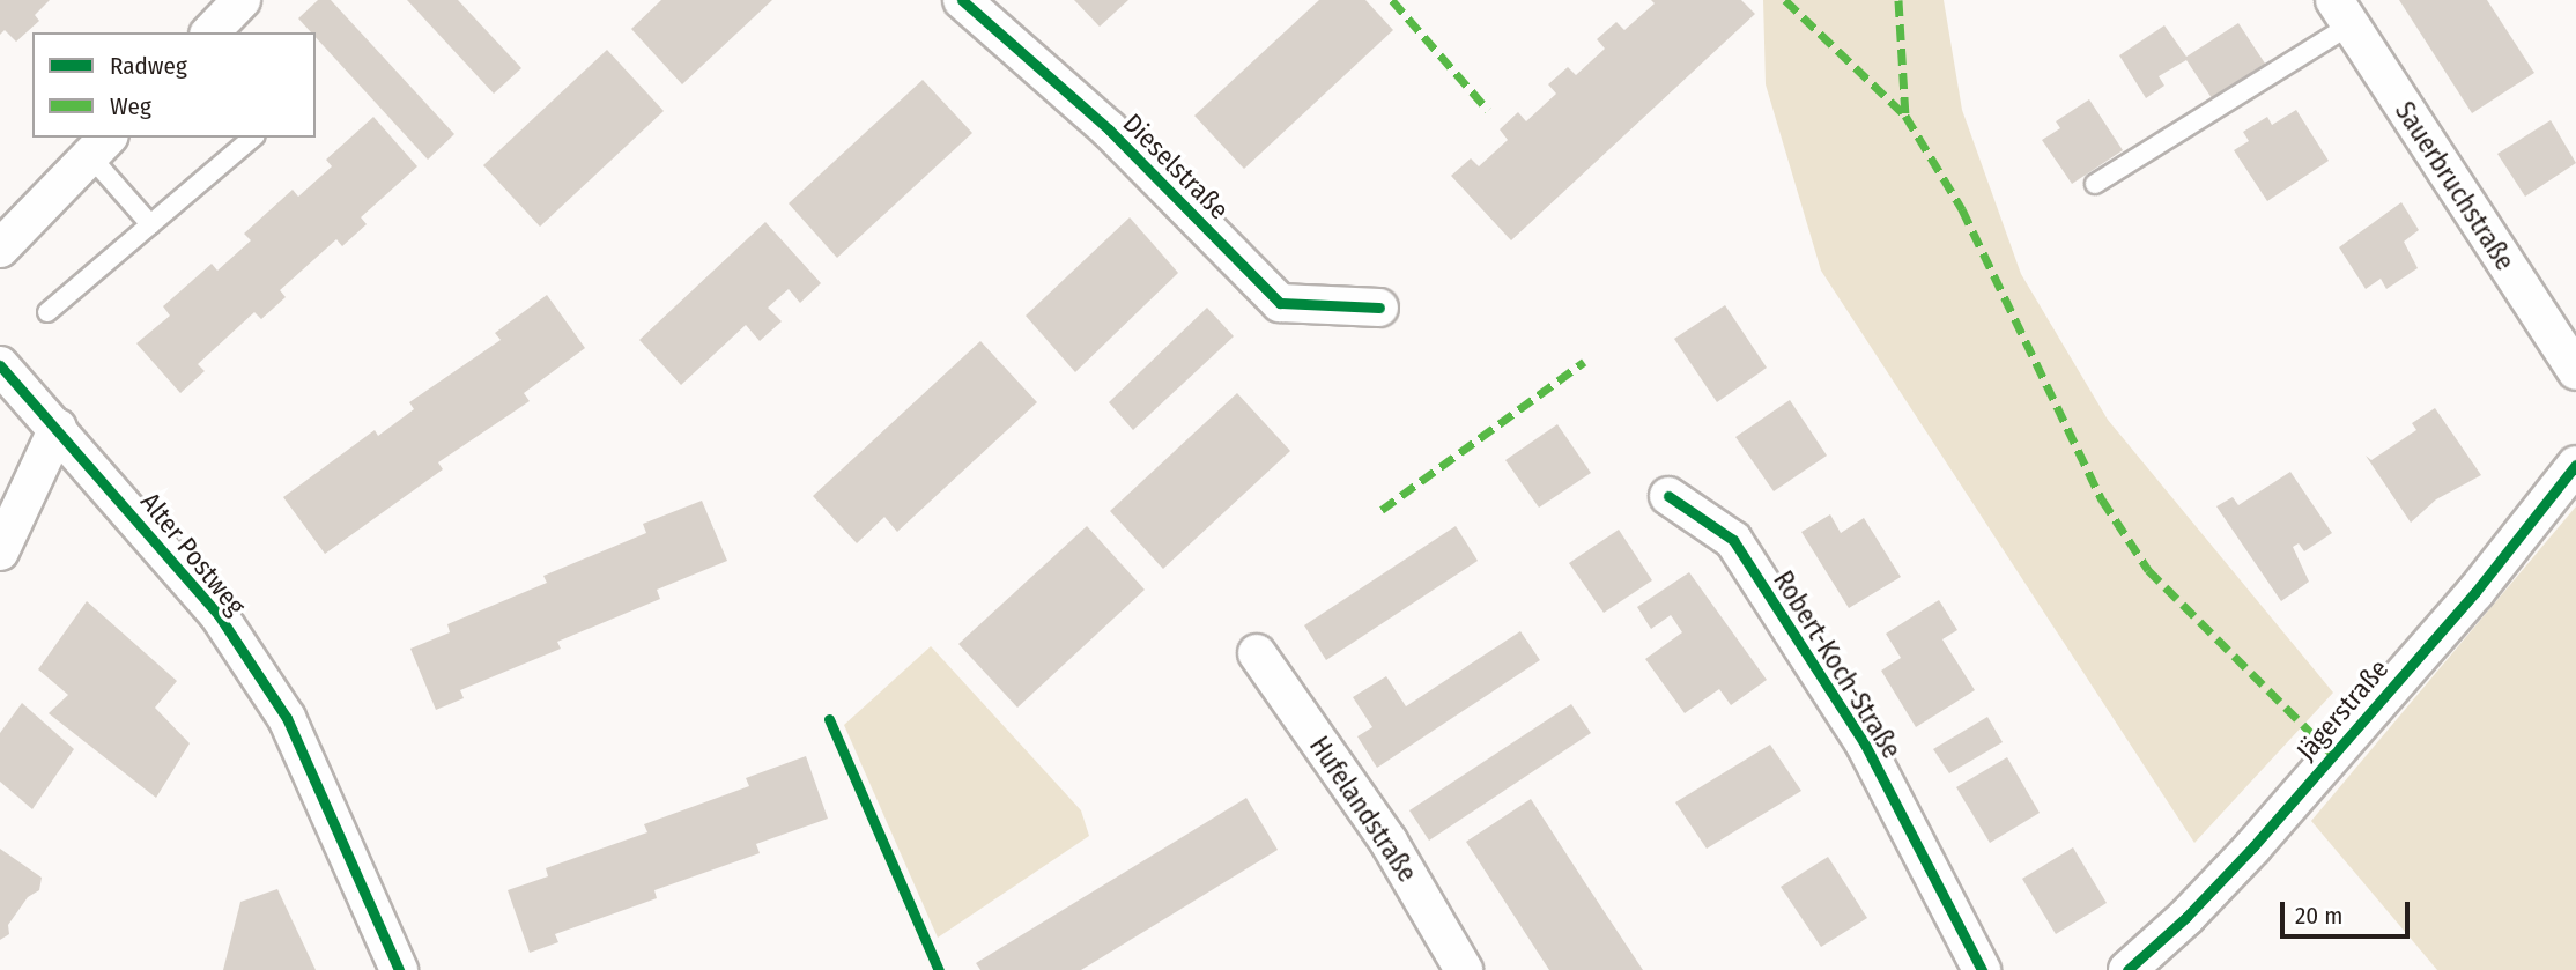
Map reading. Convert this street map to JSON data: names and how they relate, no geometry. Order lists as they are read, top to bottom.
{
  "streets": {
    "street": [
      "Dieselstraße",
      "Sauerbruchstraße",
      "Alter Postweg",
      "Robert-Koch-Straße",
      "Jägerstraße",
      "Hufelandstraße"
    ]
  },
  "legend": ["Radweg", "Weg"],
  "scale_bar": "20 m"
}
